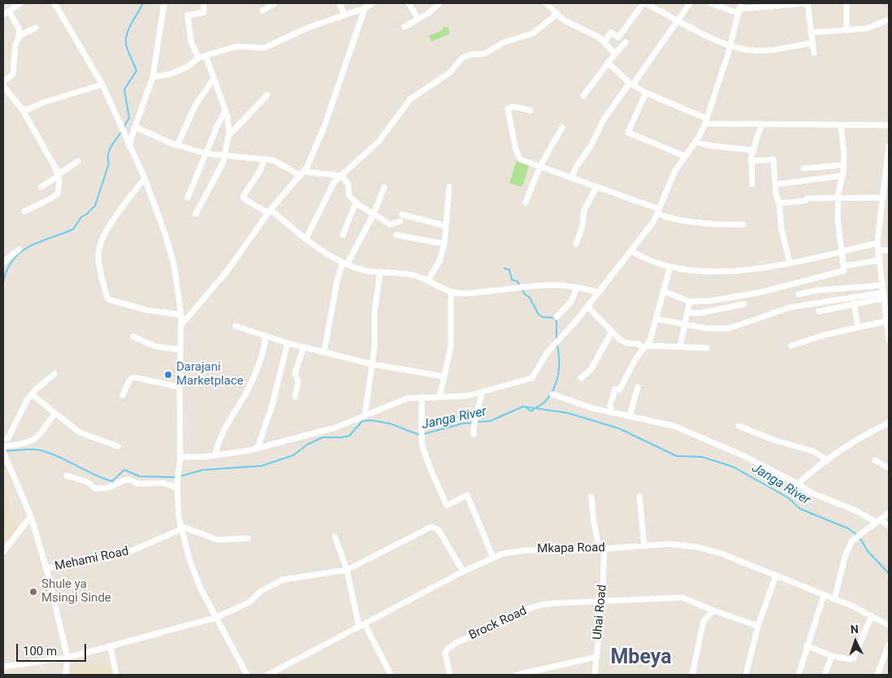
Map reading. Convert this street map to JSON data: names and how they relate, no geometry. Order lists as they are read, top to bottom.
{
  "streets": {
    "street": [
      "Mkapa Road",
      "Mehami Road",
      "Uhai Road",
      "Brock Road"
    ]
  },
  "crossings": [
    ["Mkapa Road", "Uhai Road"],
    ["Uhai Road", "Brock Road"]
  ],
  "districts": ["Mbeya"],
  "water": ["Janga River"],
  "places": ["Darajani Marketplace", "Shule ya Msingi Sinde"],
  "scale_bar": "100 m",
  "north": "top"
}
